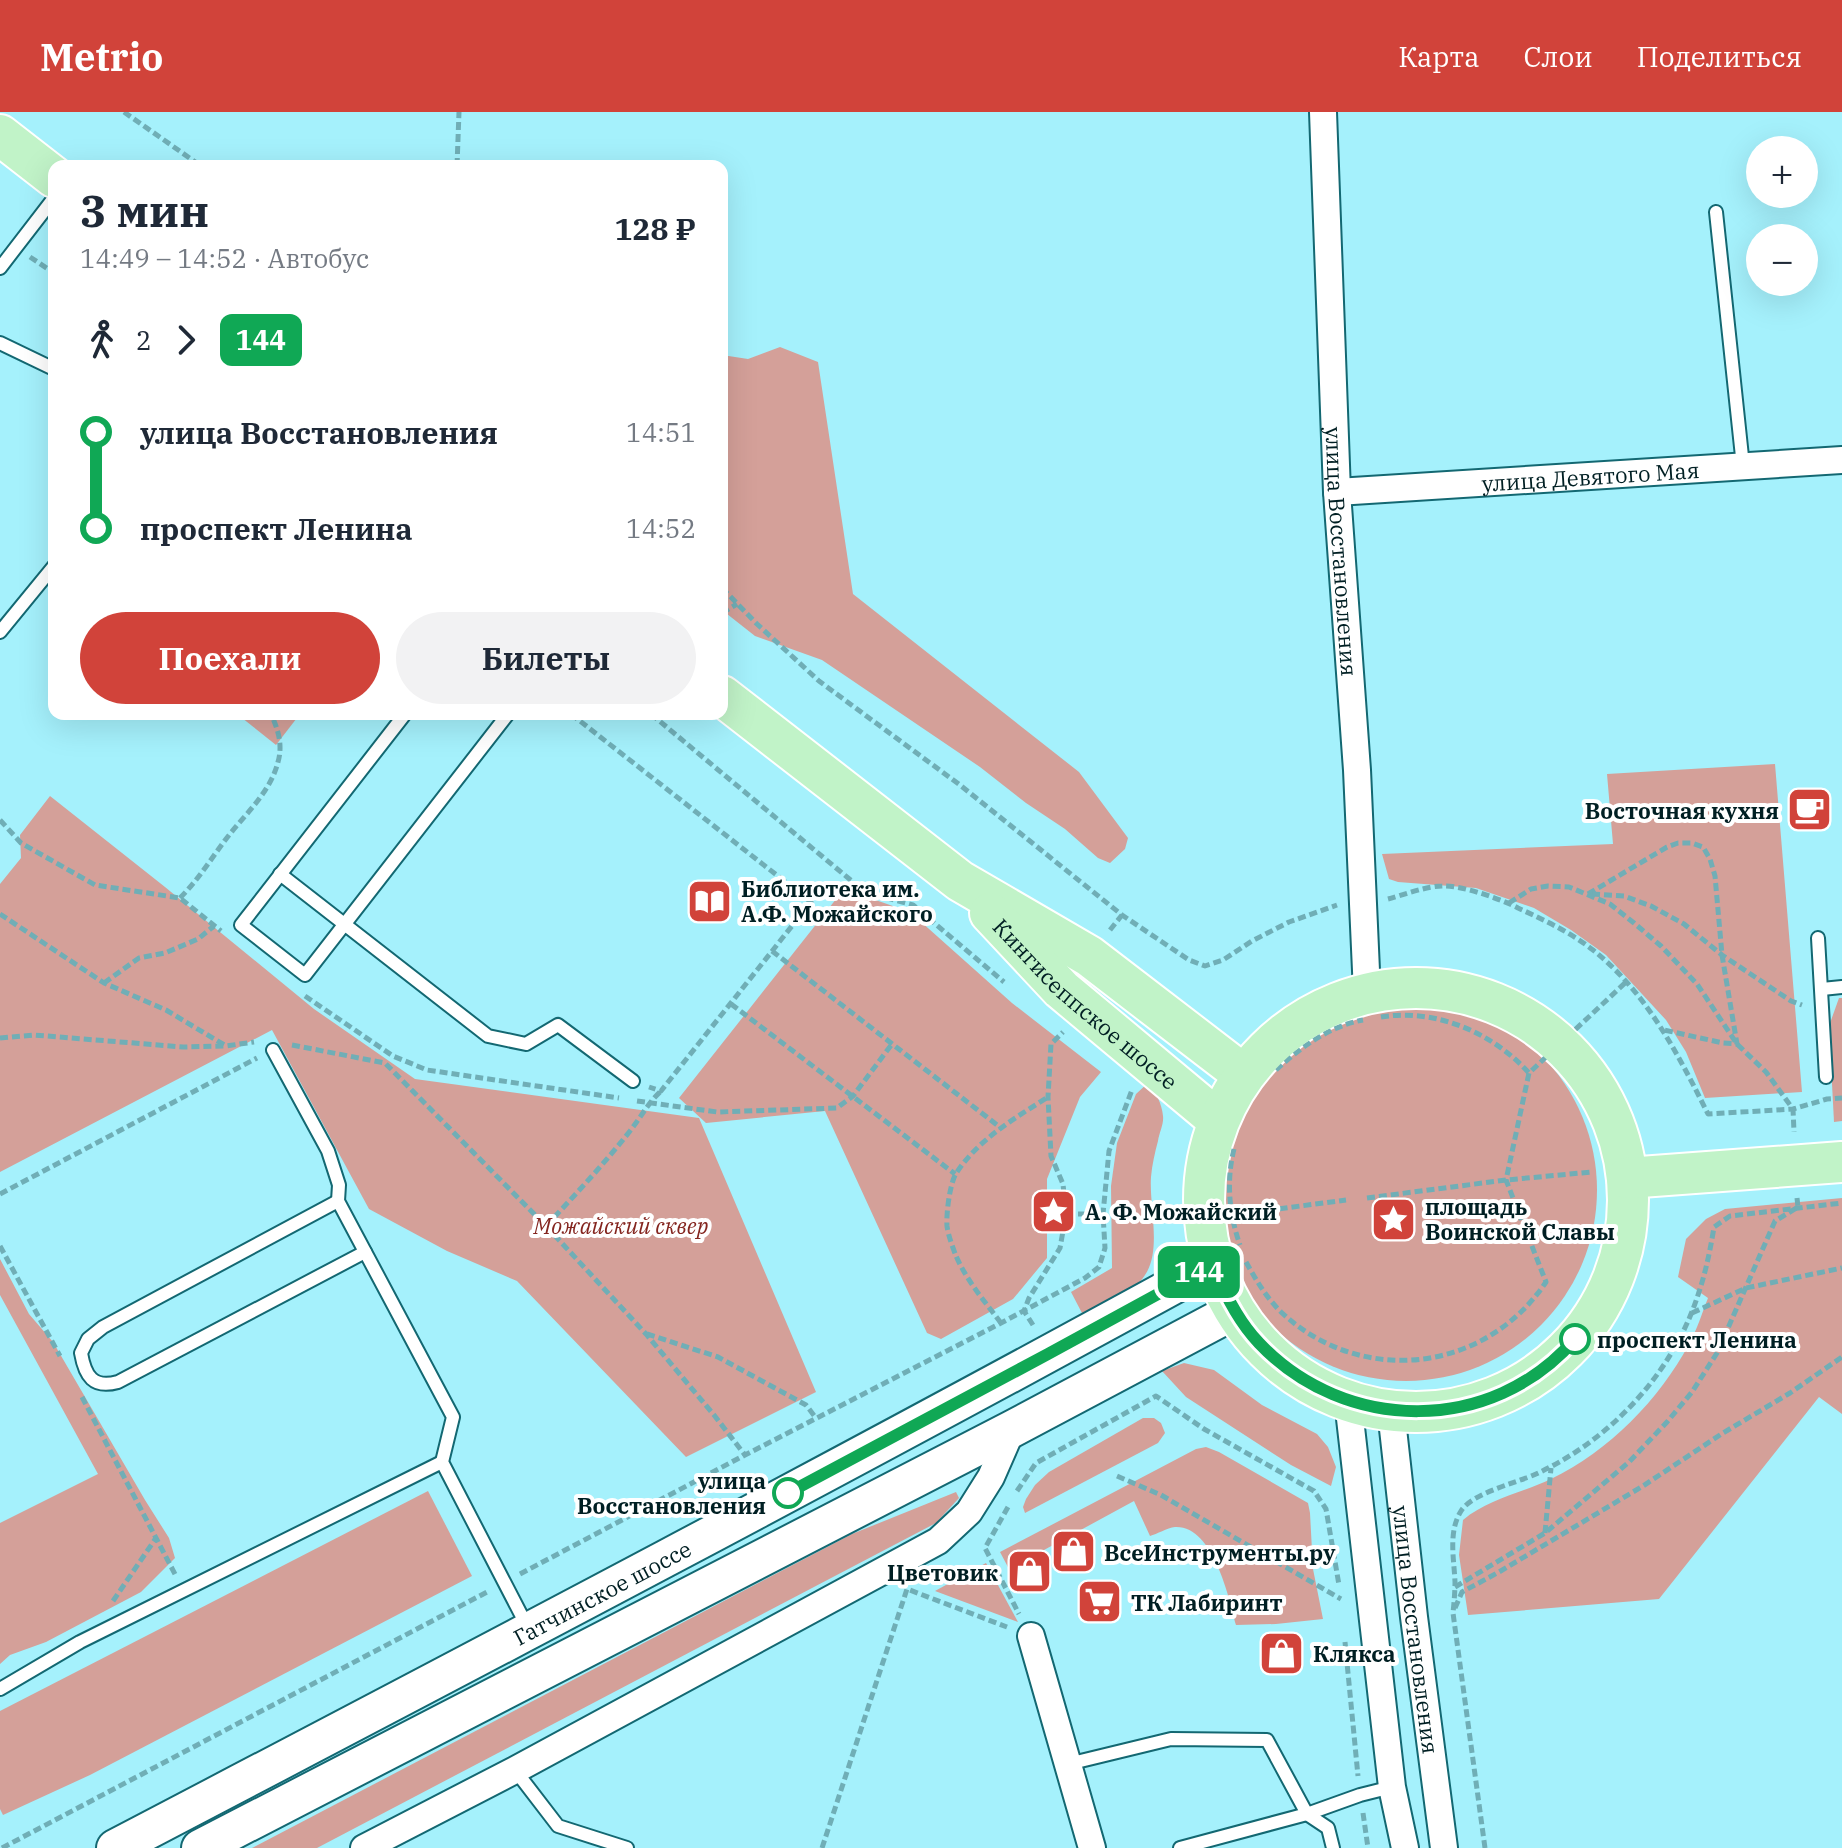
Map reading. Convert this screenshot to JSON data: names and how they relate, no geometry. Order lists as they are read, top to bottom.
{
  "streets": {
    "main road": ["Кингисеппское шоссе", "Гатчинское шоссе"],
    "street": ["улица Девятого Мая", "улица Восстановления"]
  },
  "crossings": [
    ["улица Девятого Мая", "улица Восстановления"]
  ],
  "parks": ["Можайский сквер"],
  "places": {
    "cafe": ["Восточная кухня"],
    "library": ["Библиотека им. А.Ф. Можайского"],
    "place": ["А. Ф. Можайский", "площадь Воинской Славы"],
    "other": ["проспект Ленина", "улица Восстановления"],
    "shop": ["ВсеИнструменты.ру", "Цветовик", "Клякса"],
    "supermarket": ["ТК Лабиринт"]
  },
  "lines": ["bus line 144"],
  "page": {
    "header": "Metrio",
    "nav": ["Карта", "Слои", "Поделиться"],
    "on_map": "144",
    "map_buttons": ["+", "−"],
    "heading": ["3 мин", "14:49 – 14:52 · Автобус", "128 ₽"],
    "legs": ["2", "144"],
    "list": [
      {
        "name": "улица Восстановления",
        "value": "14:51"
      },
      {
        "name": "проспект Ленина",
        "value": "14:52"
      }
    ],
    "buttons": ["Поехали", "Билеты"]
  }
}
